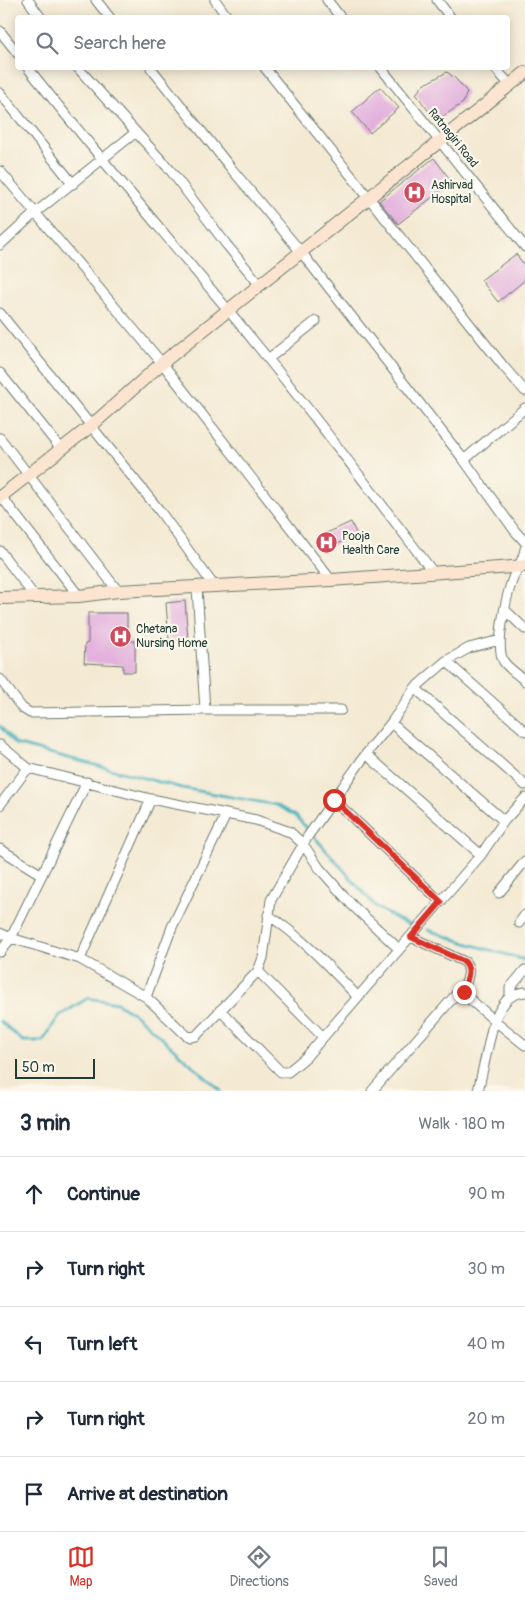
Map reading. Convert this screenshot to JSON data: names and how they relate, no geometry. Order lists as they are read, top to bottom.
{
  "streets": {
    "street": ["Ratnagiri Road"]
  },
  "places": {
    "hospital": ["Ashirvad Hospital", "Pooja Health Care", "Chetana Nursing Home"]
  },
  "scale_bar": "50 m",
  "page": {
    "search": "Search here",
    "scale": "50 m",
    "heading": ["3 min", "Walk · 180 m"],
    "list": [
      ["Continue", "90 m"],
      ["Turn right", "30 m"],
      ["Turn left", "40 m"],
      ["Turn right", "20 m"],
      "Arrive at destination"
    ],
    "nav": ["Map", "Directions", "Saved"]
  }
}
